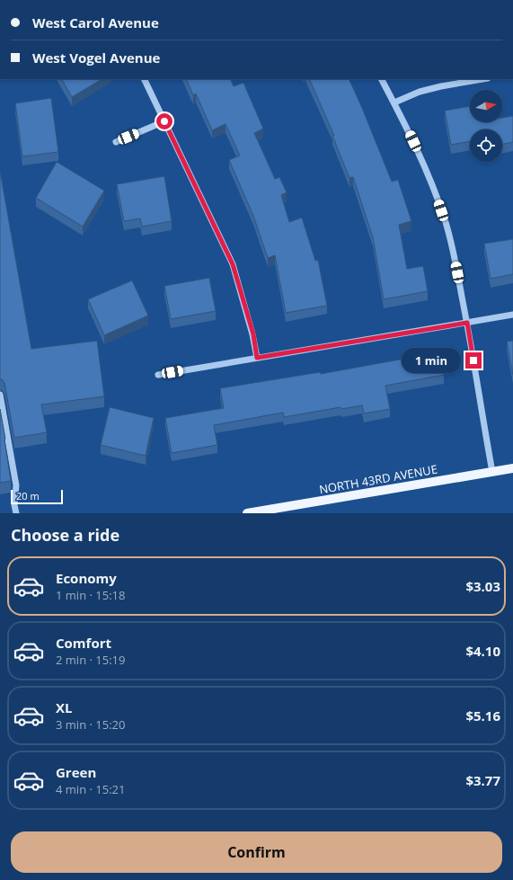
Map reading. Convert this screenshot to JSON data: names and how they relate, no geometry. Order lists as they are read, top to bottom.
{
  "streets": {
    "main road": ["NORTH 43RD AVENUE"]
  },
  "scale_bar": "20 m",
  "north": "right",
  "page": {
    "banner": ["West Carol Avenue", "West Vogel Avenue"],
    "bubble": "1 min",
    "scale": "20 m",
    "heading": "Choose a ride",
    "list": [
      {
        "name": "Economy",
        "note": "1 min · 15:18",
        "value": "$3.03"
      },
      {
        "name": "Comfort",
        "note": "2 min · 15:19",
        "value": "$4.10"
      },
      {
        "name": "XL",
        "note": "3 min · 15:20",
        "value": "$5.16"
      },
      {
        "name": "Green",
        "note": "4 min · 15:21",
        "value": "$3.77"
      }
    ],
    "buttons": "Confirm"
  }
}
